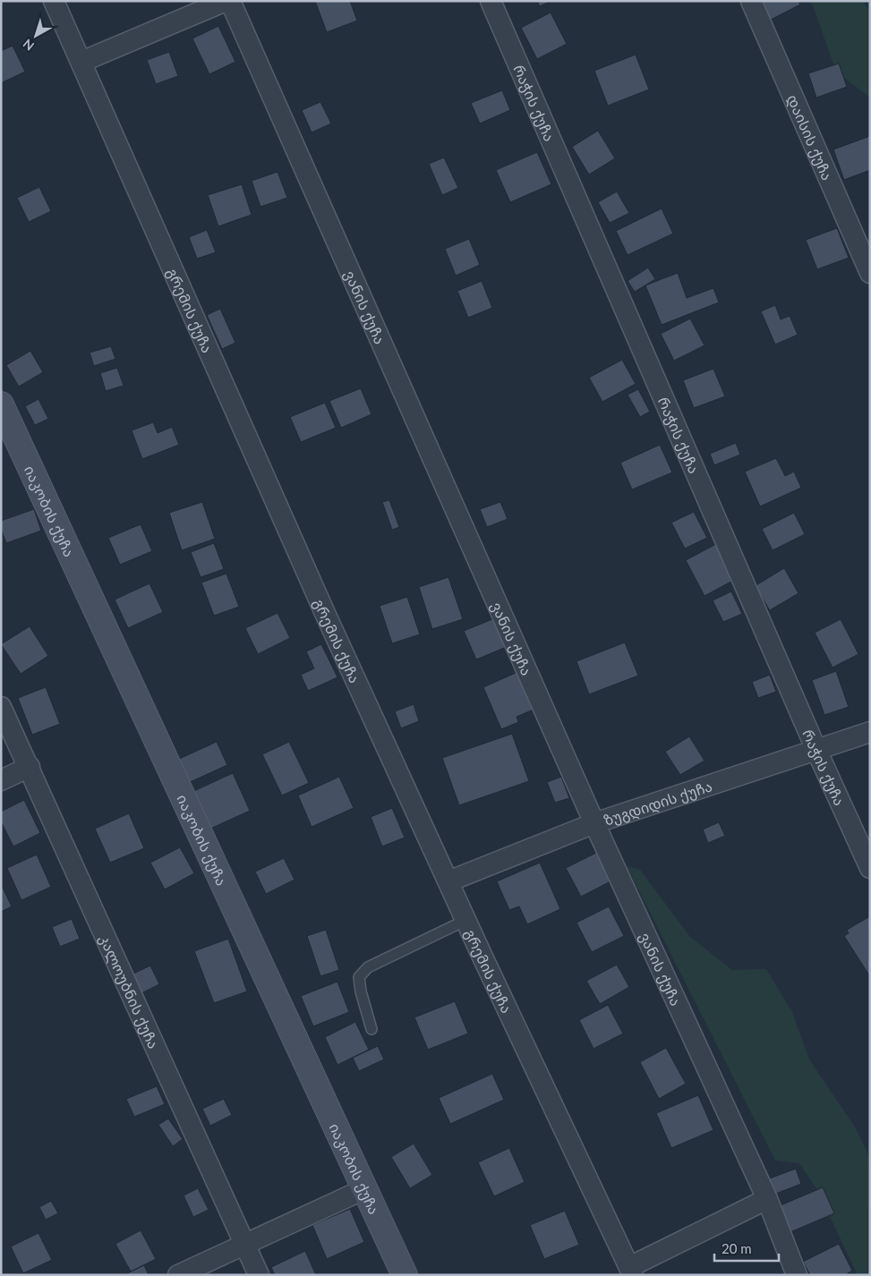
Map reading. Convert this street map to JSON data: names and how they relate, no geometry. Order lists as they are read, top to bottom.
{
  "streets": {
    "street": [
      "რაჭის ქუჩა",
      "დაისის ქუჩა",
      "ვანის ქუჩა",
      "გრემის ქუჩა",
      "იაკობის ქუჩა",
      "ზუგდიდის ქუჩა",
      "კალოუბნის ქუჩა"
    ]
  },
  "crossings": [
    ["რაჭის ქუჩა", "ზუგდიდის ქუჩა"],
    ["ვანის ქუჩა", "ზუგდიდის ქუჩა"],
    ["გრემის ქუჩა", "ზუგდიდის ქუჩა"]
  ],
  "scale_bar": "20 m",
  "north": "bottom left"
}
